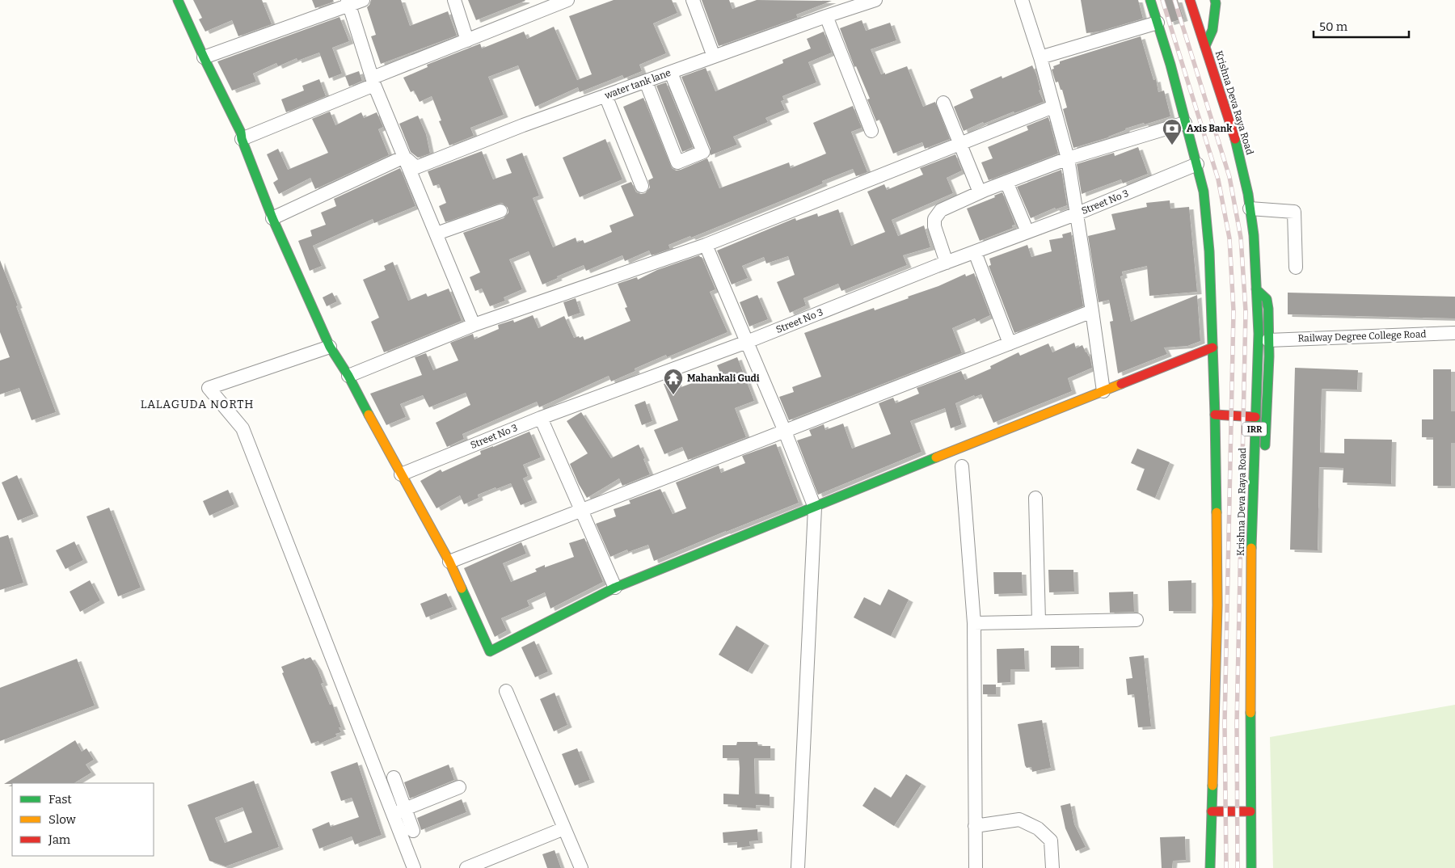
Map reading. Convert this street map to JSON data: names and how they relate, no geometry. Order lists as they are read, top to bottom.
{
  "streets": {
    "main road": ["Krishna Deva Raya Road", "IRR"],
    "street": ["water tank lane", "Street No 3", "Railway Degree College Road"]
  },
  "districts": ["LALAGUDA NORTH"],
  "places": {
    "bank": ["Axis Bank"],
    "temple": ["Mahankali Gudi"]
  },
  "legend": ["Fast", "Slow", "Jam"],
  "scale_bar": "50 m"
}
